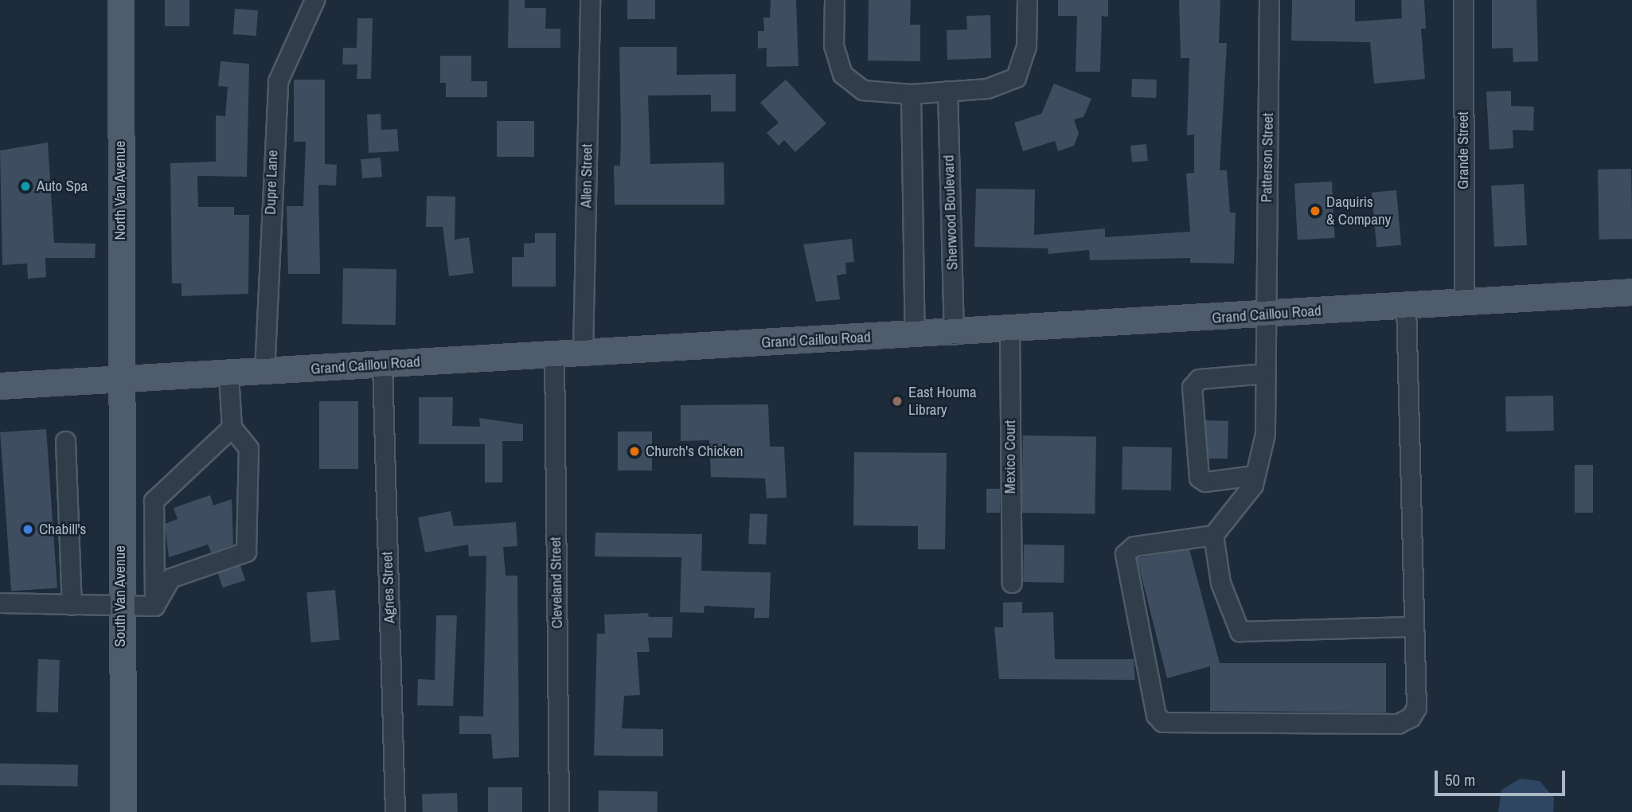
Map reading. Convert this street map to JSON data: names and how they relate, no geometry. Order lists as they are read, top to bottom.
{
  "streets": {
    "main road": ["North Van Avenue", "Grand Caillou Road", "South Van Avenue"],
    "street": [
      "Grande Street",
      "Patterson Street",
      "Allen Street",
      "Dupre Lane",
      "Sherwood Boulevard",
      "Mexico Court",
      "Cleveland Street",
      "Agnes Street"
    ]
  },
  "crossings": [
    ["Grande Street", "Grand Caillou Road"],
    ["Patterson Street", "Grand Caillou Road"],
    ["Allen Street", "Grand Caillou Road"],
    ["Dupre Lane", "Grand Caillou Road"],
    ["North Van Avenue", "Grand Caillou Road"],
    ["North Van Avenue", "South Van Avenue"],
    ["Sherwood Boulevard", "Grand Caillou Road"],
    ["Grand Caillou Road", "Mexico Court"],
    ["Grand Caillou Road", "Cleveland Street"],
    ["Grand Caillou Road", "Agnes Street"],
    ["Grand Caillou Road", "South Van Avenue"]
  ],
  "places": [
    "Auto Spa",
    "Daquiris & Company",
    "East Houma Library",
    "Church's Chicken",
    "Chabill's"
  ],
  "scale_bar": "50 m"
}
